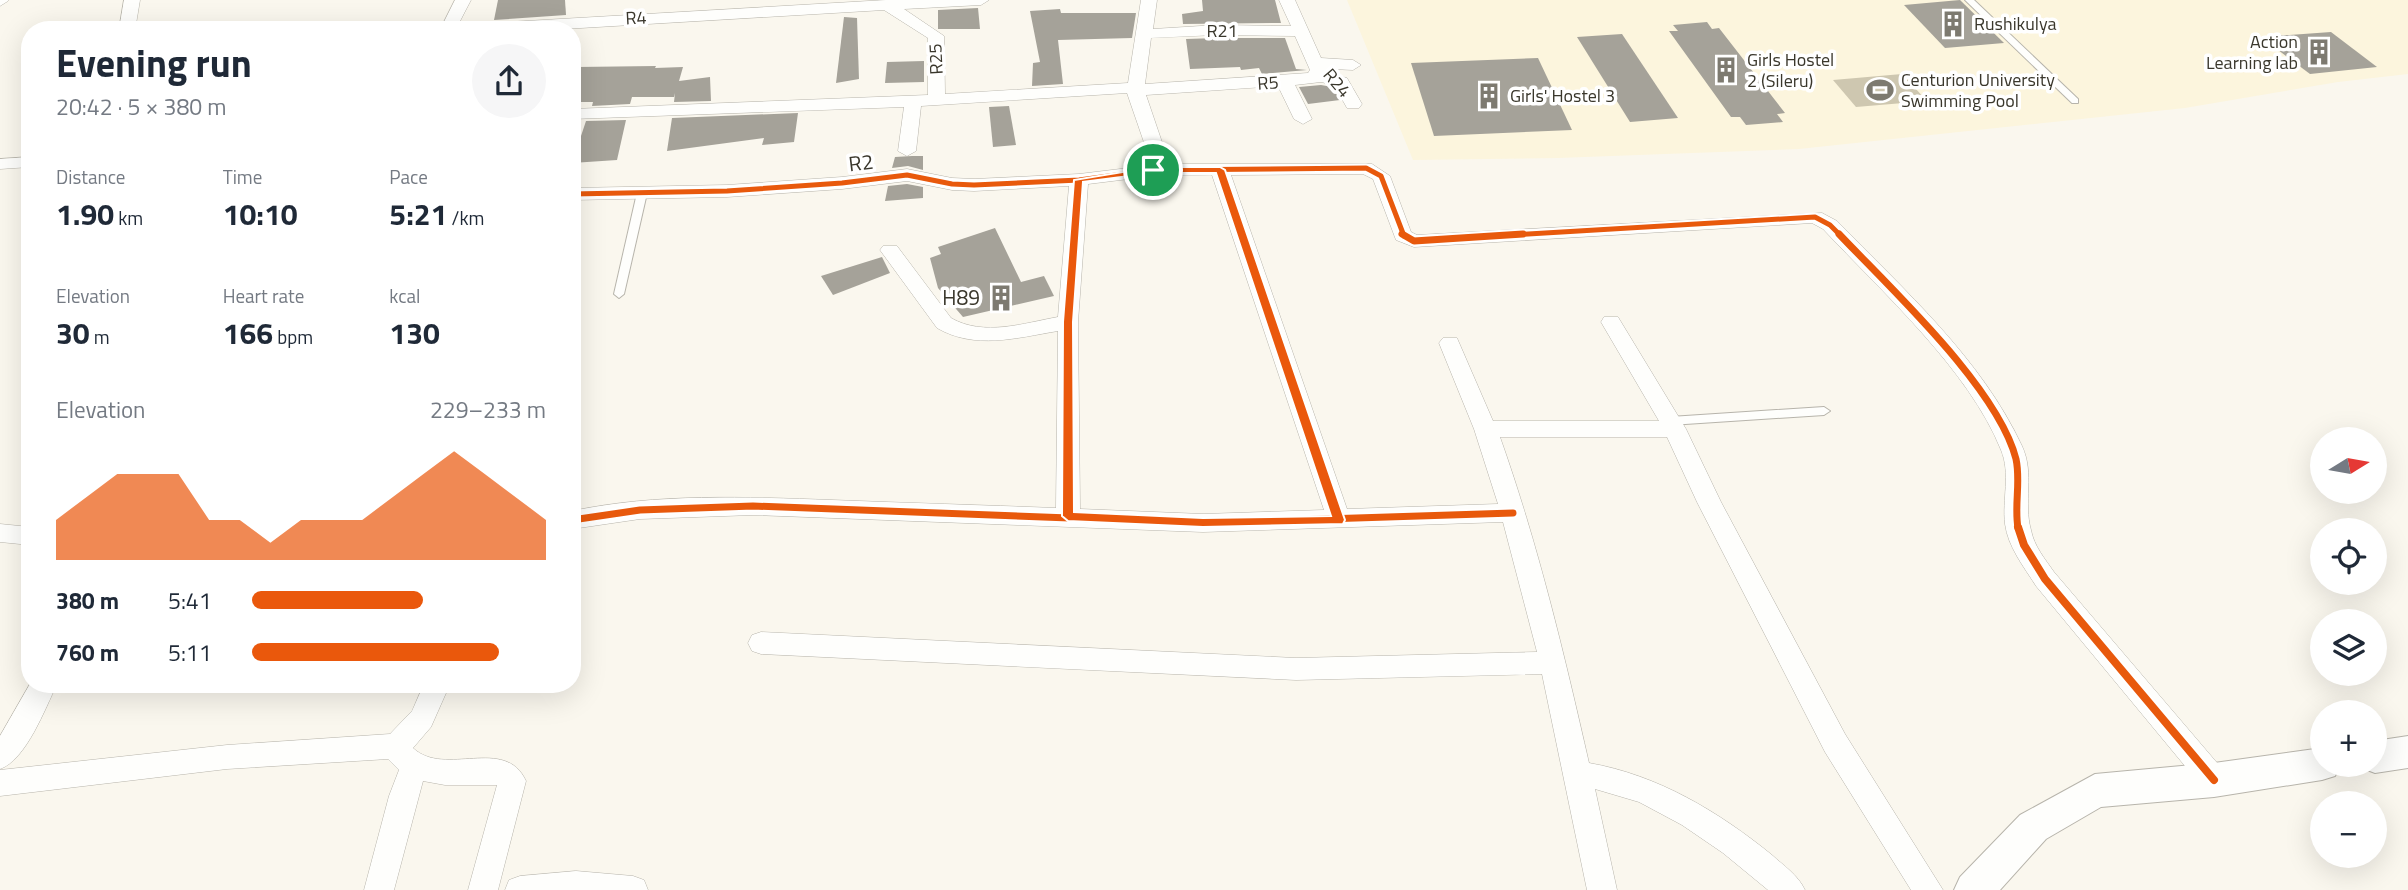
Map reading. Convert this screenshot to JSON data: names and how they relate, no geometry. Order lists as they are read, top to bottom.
{
  "streets": {
    "street": [
      "R4",
      "R21",
      "R25",
      "R5",
      "R24",
      "R2"
    ]
  },
  "crossings": [
    ["R4", "R25"],
    ["R5", "R24"]
  ],
  "places": {
    "building": [
      "Rushikulya",
      "Action Learning lab",
      "Girls Hostel 2 (Sileru)",
      "Girls' Hostel 3",
      "H89"
    ],
    "sports": ["Centurion University Swimming Pool"]
  },
  "north": "right",
  "page": {
    "heading": ["Evening run", "20:42 · 5 × 380 m"],
    "stats": [
      ["Distance", "1.90 km"],
      ["Time", "10:10"],
      ["Pace", "5:21 /km"],
      ["Elevation", "30 m"],
      ["Heart rate", "166 bpm"],
      ["kcal", "130"]
    ],
    "chart": ["Elevation", "229–233 m"],
    "map_buttons": ["+", "−"],
    "list": [
      {
        "name": "380 m",
        "note": "5:41"
      },
      {
        "name": "760 m",
        "note": "5:11"
      }
    ]
  }
}
